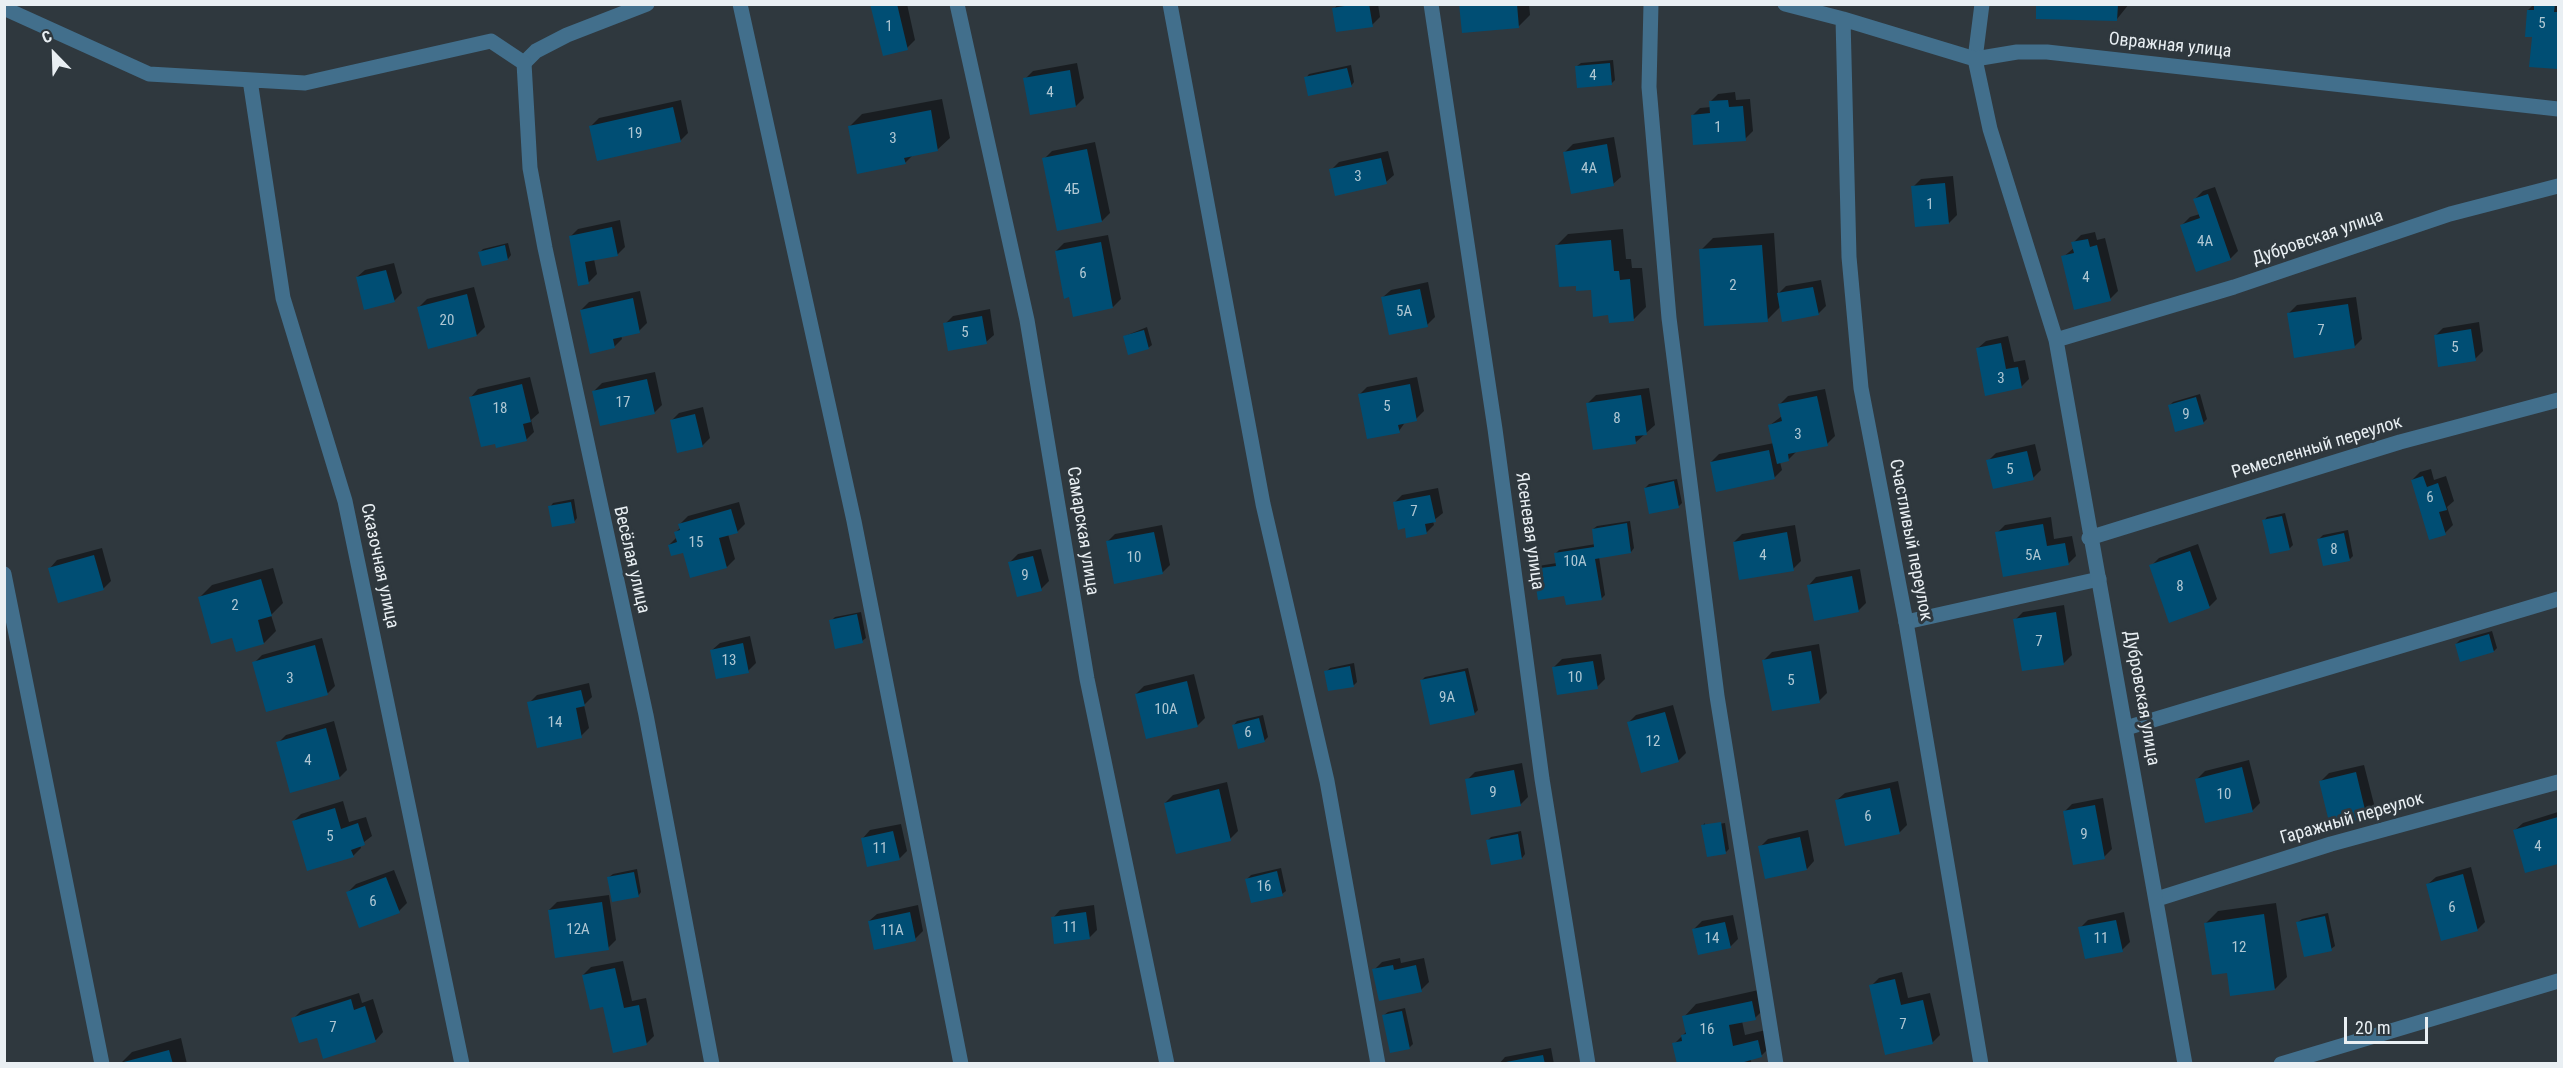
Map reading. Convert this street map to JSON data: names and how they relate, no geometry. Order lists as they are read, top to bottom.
{
  "streets": {
    "street": [
      "Овражная улица",
      "Дубровская улица",
      "Ремесленный переулок",
      "Самарская улица",
      "Ясеневая улица",
      "Счастливый переулок",
      "Весёлая улица",
      "Сказочная улица",
      "Гаражный переулок"
    ]
  },
  "crossings": [
    ["Овражная улица", "Дубровская улица"],
    ["Овражная улица", "Счастливый переулок"],
    ["Дубровская улица", "Ремесленный переулок"],
    ["Дубровская улица", "Гаражный переулок"]
  ],
  "house_numbers": [
    "5",
    "1",
    "4",
    "4",
    "1",
    "19",
    "3",
    "4А",
    "3",
    "4Б",
    "1",
    "4А",
    "6",
    "4",
    "2",
    "5А",
    "20",
    "7",
    "5",
    "5",
    "3",
    "17",
    "5",
    "18",
    "9",
    "8",
    "3",
    "5",
    "6",
    "7",
    "15",
    "8",
    "4",
    "5А",
    "10",
    "10А",
    "9",
    "8",
    "2",
    "7",
    "13",
    "10",
    "3",
    "5",
    "9А",
    "10А",
    "14",
    "6",
    "12",
    "4",
    "9",
    "10",
    "6",
    "9",
    "5",
    "4",
    "11",
    "16",
    "6",
    "6",
    "11",
    "12А",
    "11А",
    "14",
    "11",
    "12",
    "7",
    "7",
    "16"
  ],
  "scale_bar": "20 m",
  "north": "top left"
}
